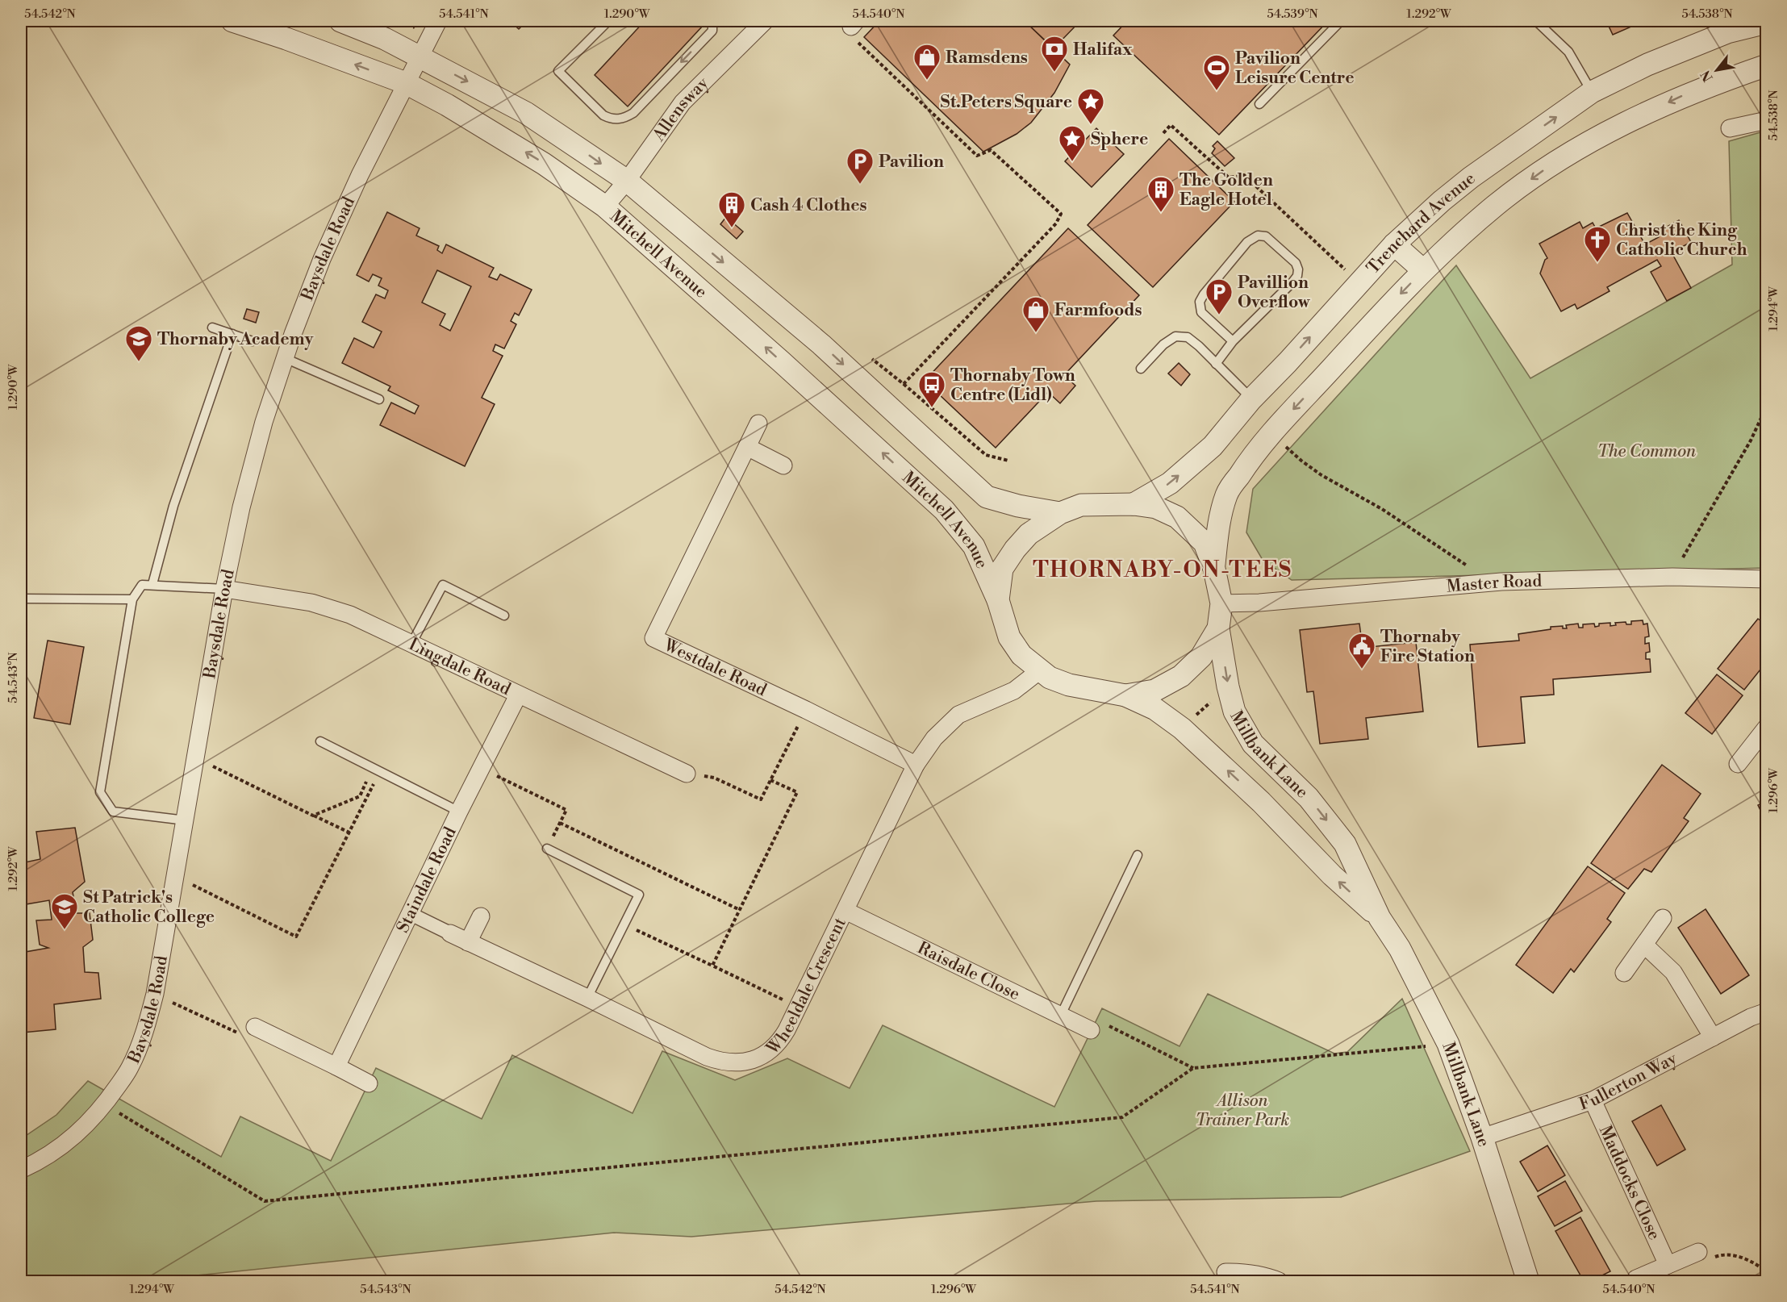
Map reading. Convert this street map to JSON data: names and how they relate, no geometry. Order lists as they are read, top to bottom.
{
  "streets": {
    "street": [
      "Allensway",
      "Trenchard Avenue",
      "Baysdale Road",
      "Mitchell Avenue",
      "Master Road",
      "Lingdale Road",
      "Westdale Road",
      "Millbank Lane",
      "Staindale Road",
      "Raisdale Close",
      "Wheeldale Crescent",
      "Fullerton Way",
      "Maddocks Close"
    ]
  },
  "crossings": [
    ["Allensway", "Mitchell Avenue"],
    ["Trenchard Avenue", "Mitchell Avenue"],
    ["Baysdale Road", "Mitchell Avenue"],
    ["Baysdale Road", "Lingdale Road"],
    ["Mitchell Avenue", "Master Road"],
    ["Mitchell Avenue", "Millbank Lane"],
    ["Mitchell Avenue", "Wheeldale Crescent"],
    ["Lingdale Road", "Staindale Road"],
    ["Westdale Road", "Wheeldale Crescent"],
    ["Millbank Lane", "Fullerton Way"],
    ["Raisdale Close", "Wheeldale Crescent"],
    ["Fullerton Way", "Maddocks Close"]
  ],
  "districts": ["THORNABY-ON-TEES"],
  "parks": ["The Common", "Allison Trainer Park"],
  "places": {
    "bank": ["Halifax"],
    "shop": ["Ramsdens", "Farmfoods"],
    "sports": ["Pavilion Leisure Centre"],
    "place": ["St.Peters Square", "Sphere"],
    "parking": ["Pavilion", "Pavillion Overflow"],
    "building": ["The Golden Eagle Hotel", "Cash 4 Clothes"],
    "church": ["Christ the King Catholic Church"],
    "school or university": ["Thornaby Academy", "St Patrick's Catholic College"],
    "bus stop": ["Thornaby Town Centre (Lidl)"],
    "public building": ["Thornaby Fire Station"]
  },
  "north": "bottom left",
  "coordinates": [
    "54.542°N",
    "54.541°N",
    "1.290°W",
    "54.540°N",
    "54.539°N",
    "1.292°W",
    "54.538°N",
    "1.294°W",
    "54.543°N",
    "1.296°W"
  ]
}
